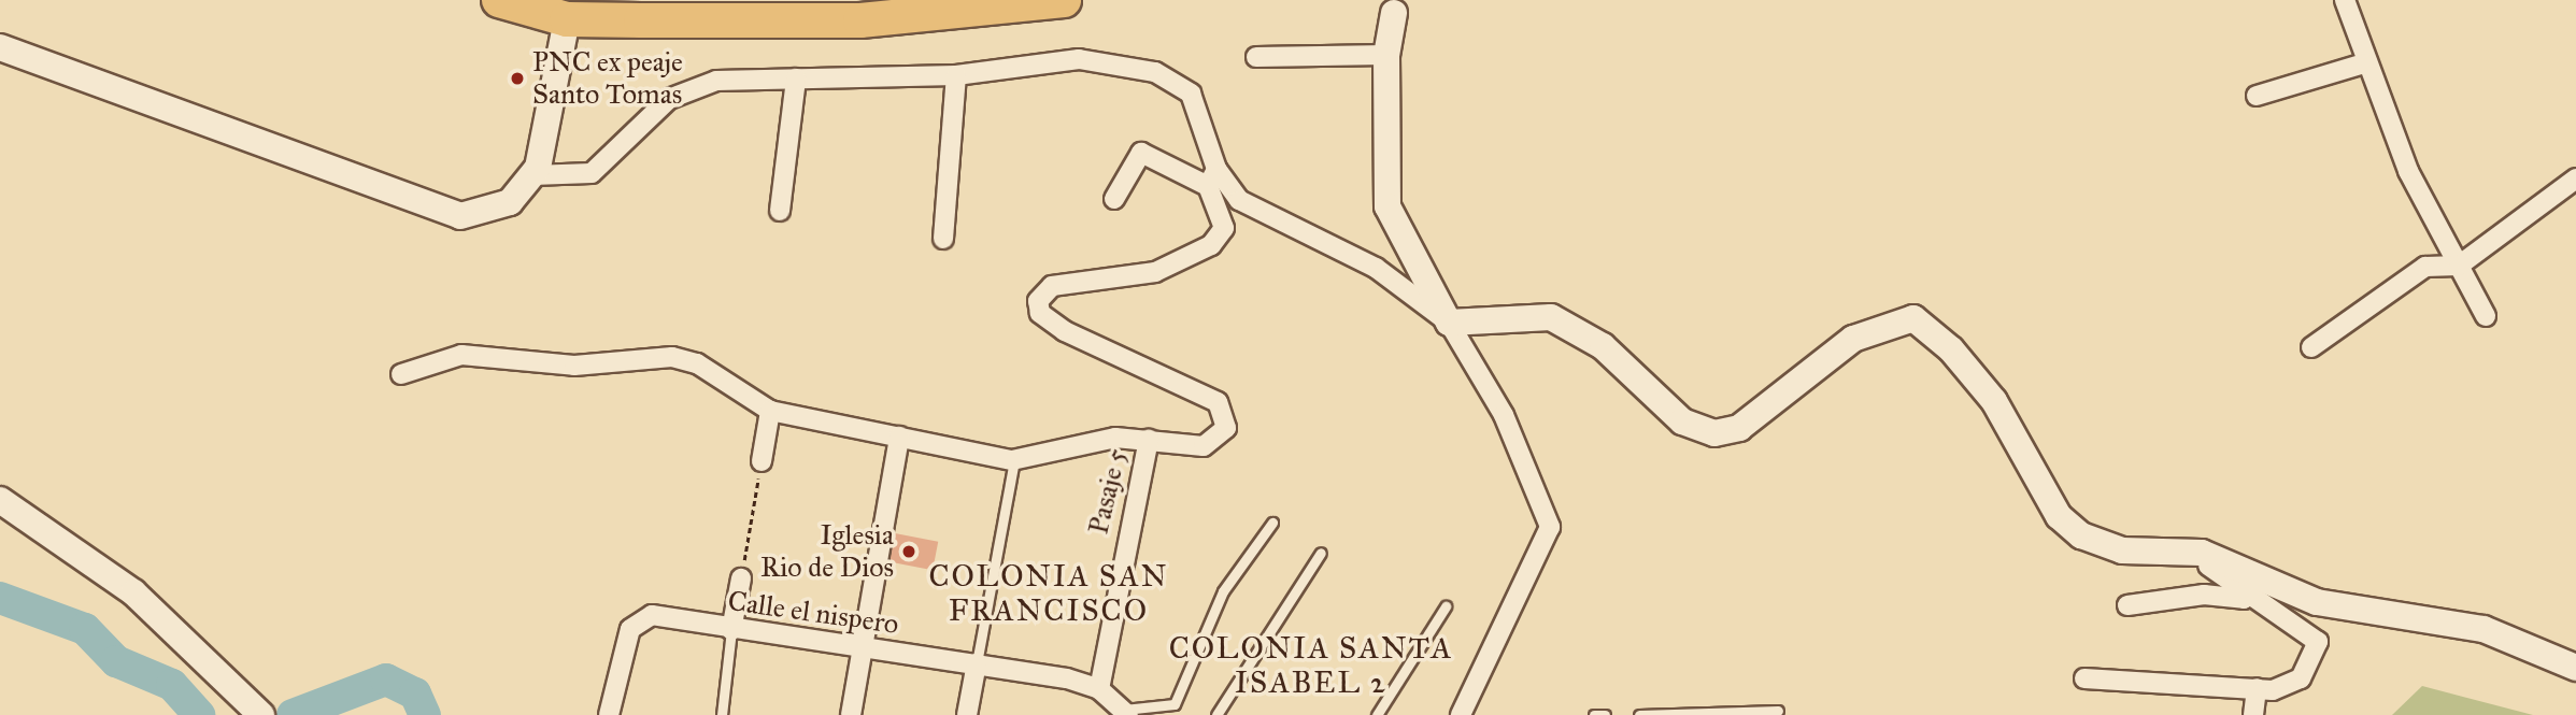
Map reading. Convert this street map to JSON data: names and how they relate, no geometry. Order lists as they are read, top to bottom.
{
  "streets": {
    "street": ["Pasaje 5", "Calle el nispero"]
  },
  "crossings": [
    ["Pasaje 5", "Calle el nispero"]
  ],
  "districts": ["COLONIA SAN FRANCISCO", "COLONIA SANTA ISABEL 2"],
  "places": ["PNC ex peaje Santo Tomas", "Iglesia Rio de Dios"]
}
